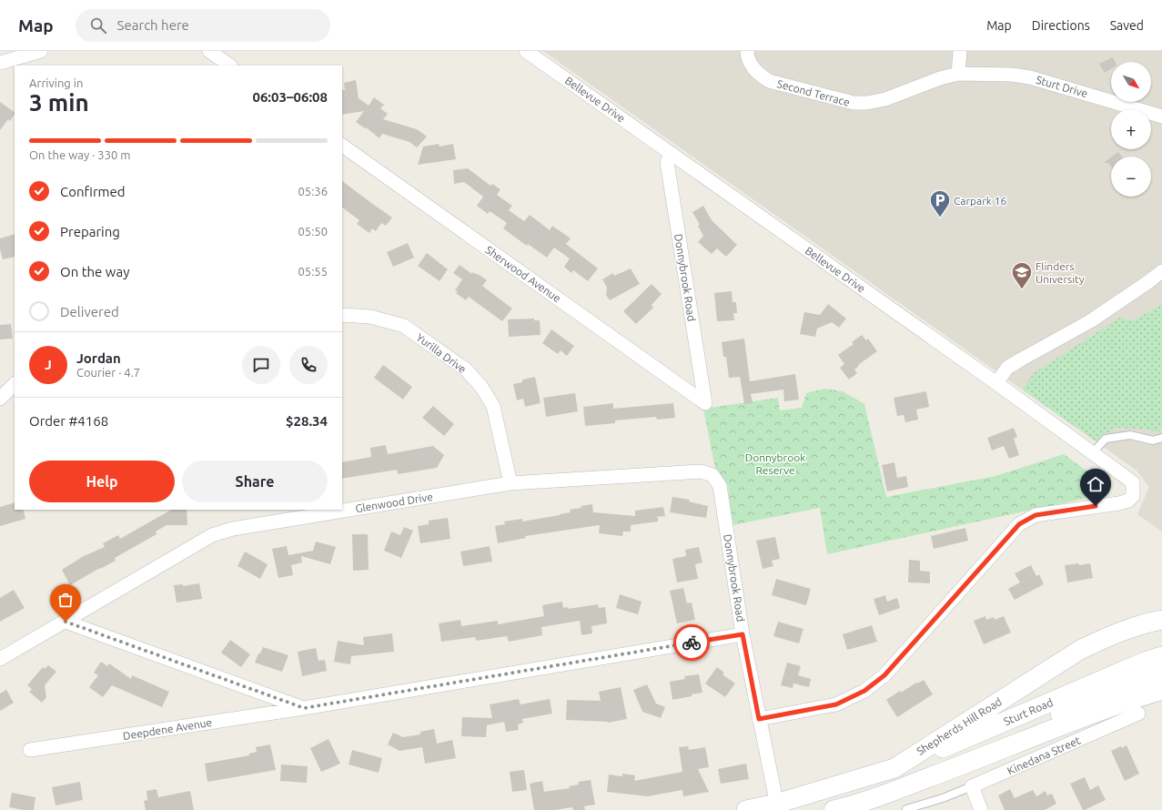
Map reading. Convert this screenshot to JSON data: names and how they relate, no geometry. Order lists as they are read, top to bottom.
{
  "streets": {
    "main road": ["Sturt Road", "Shepherds Hill Road"],
    "street": [
      "Sturt Drive",
      "Second Terrace",
      "Bellevue Drive",
      "Sherwood Avenue",
      "Donnybrook Road",
      "Yurilla Drive",
      "Glenwood Drive",
      "Deepdene Avenue",
      "Kinedana Street"
    ]
  },
  "crossings": [
    ["Sturt Drive", "Second Terrace"],
    ["Bellevue Drive", "Donnybrook Road"],
    ["Sherwood Avenue", "Donnybrook Road"],
    ["Donnybrook Road", "Glenwood Drive"],
    ["Donnybrook Road", "Shepherds Hill Road"],
    ["Donnybrook Road", "Deepdene Avenue"],
    ["Yurilla Drive", "Glenwood Drive"],
    ["Glenwood Drive", "Deepdene Avenue"],
    ["Sturt Road", "Shepherds Hill Road"]
  ],
  "parks": ["Donnybrook Reserve"],
  "places": {
    "parking": ["Carpark 16"],
    "school or university": ["Flinders University"]
  },
  "north": "bottom right",
  "page": {
    "header": "Map",
    "search": "Search here",
    "nav": ["Map", "Directions", "Saved"],
    "map_buttons": ["+", "−"],
    "heading": ["3 min", "Arriving in", "06:03–06:08"],
    "panel": [
      "Jordan",
      "Courier · 4.7",
      "Order #4168",
      "$28.34"
    ],
    "bar": "On the way · 330 m",
    "list": [
      ["Confirmed", "05:36"],
      ["Preparing", "05:50"],
      ["On the way", "05:55"],
      "Delivered"
    ],
    "round": "J",
    "buttons": ["Help", "Share"]
  }
}
